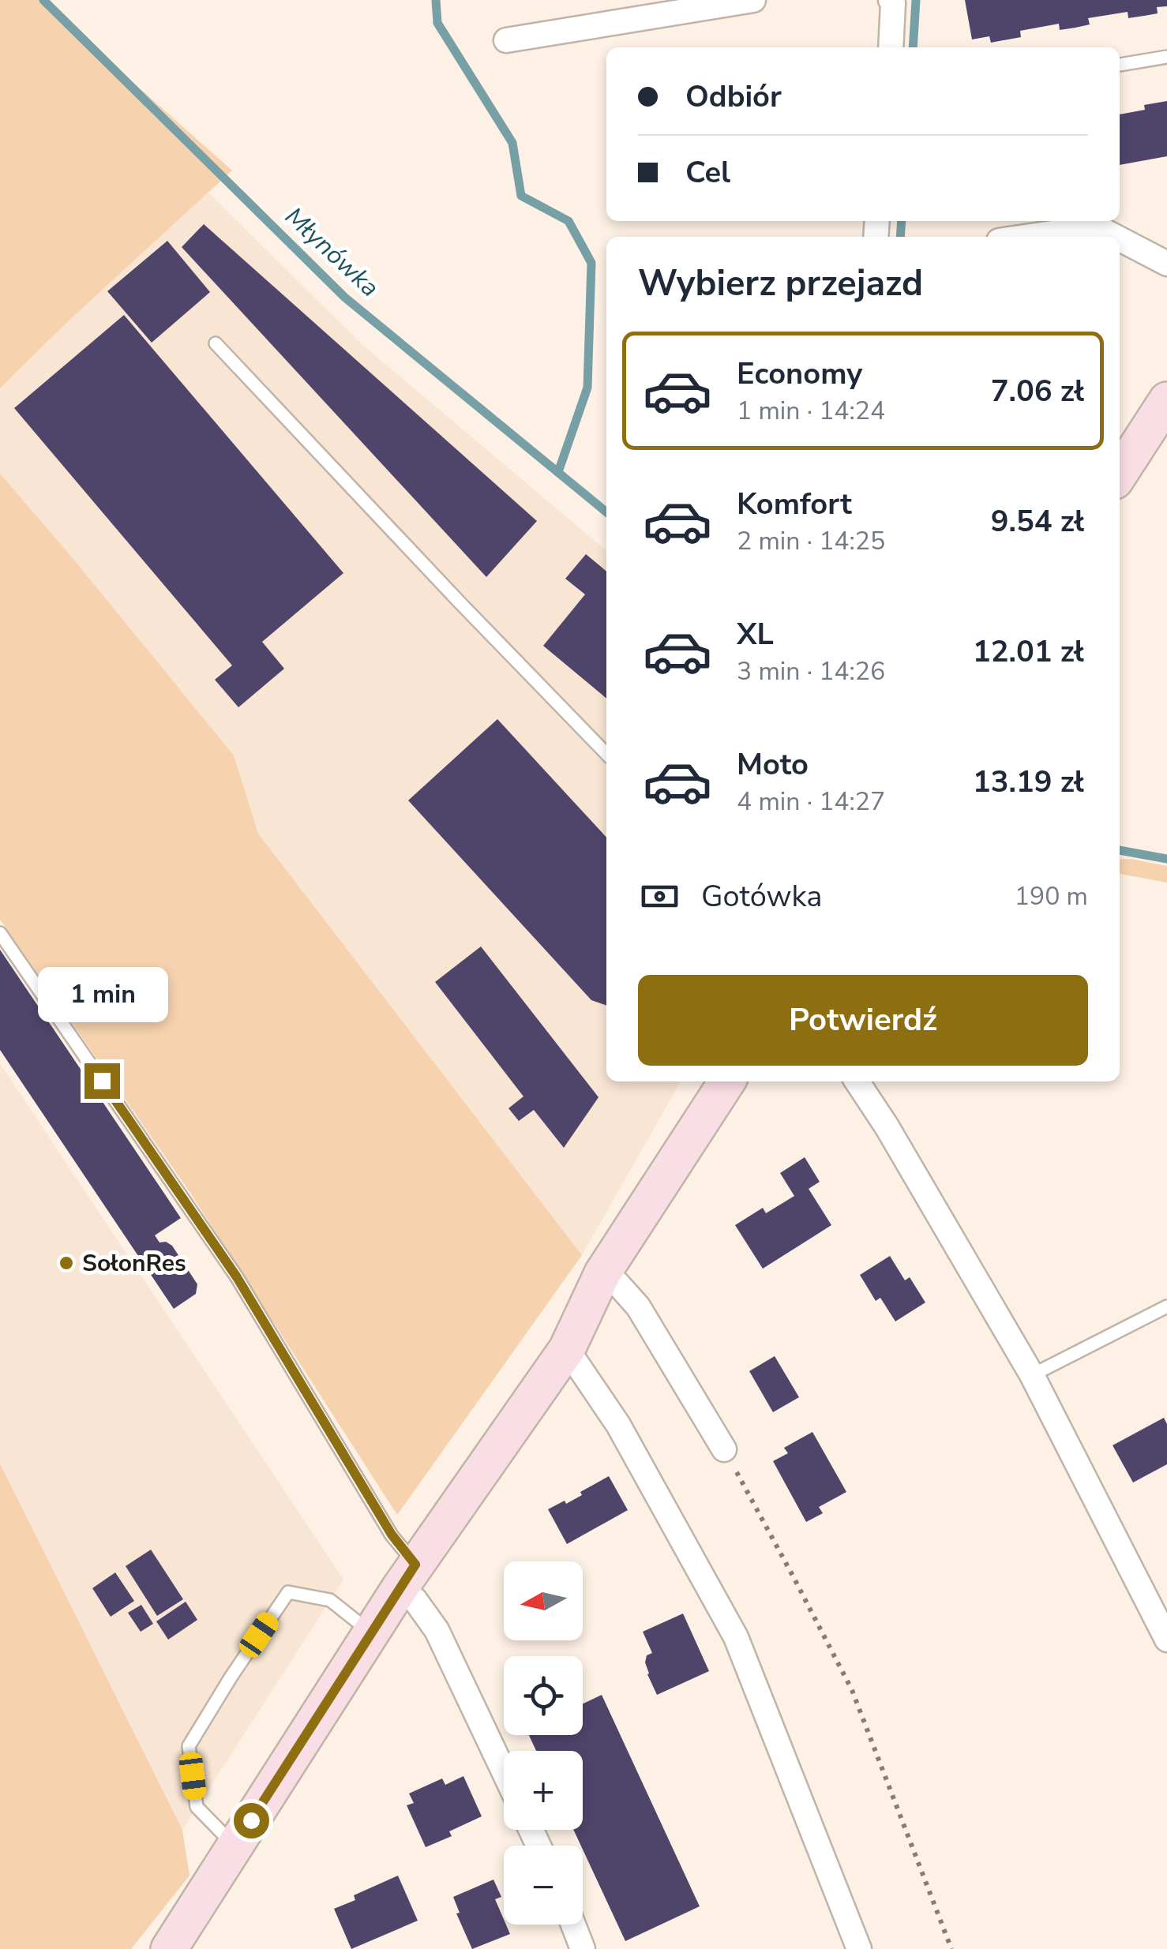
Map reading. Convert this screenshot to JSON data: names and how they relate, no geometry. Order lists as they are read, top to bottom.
{
  "water": ["Młynówka"],
  "places": ["SołonRes"],
  "north": "left",
  "page": {
    "banner": ["Odbiór", "Cel"],
    "heading": "Wybierz przejazd",
    "list": [
      {
        "name": "Economy",
        "note": "1 min · 14:24",
        "value": "7.06 zł"
      },
      {
        "name": "Komfort",
        "note": "2 min · 14:25",
        "value": "9.54 zł"
      },
      {
        "name": "XL",
        "note": "3 min · 14:26",
        "value": "12.01 zł"
      },
      {
        "name": "Moto",
        "note": "4 min · 14:27",
        "value": "13.19 zł"
      }
    ],
    "pay": ["Gotówka", "190 m"],
    "buttons": "Potwierdź",
    "bubble": "1 min",
    "map_buttons": ["+", "−"]
  }
}
